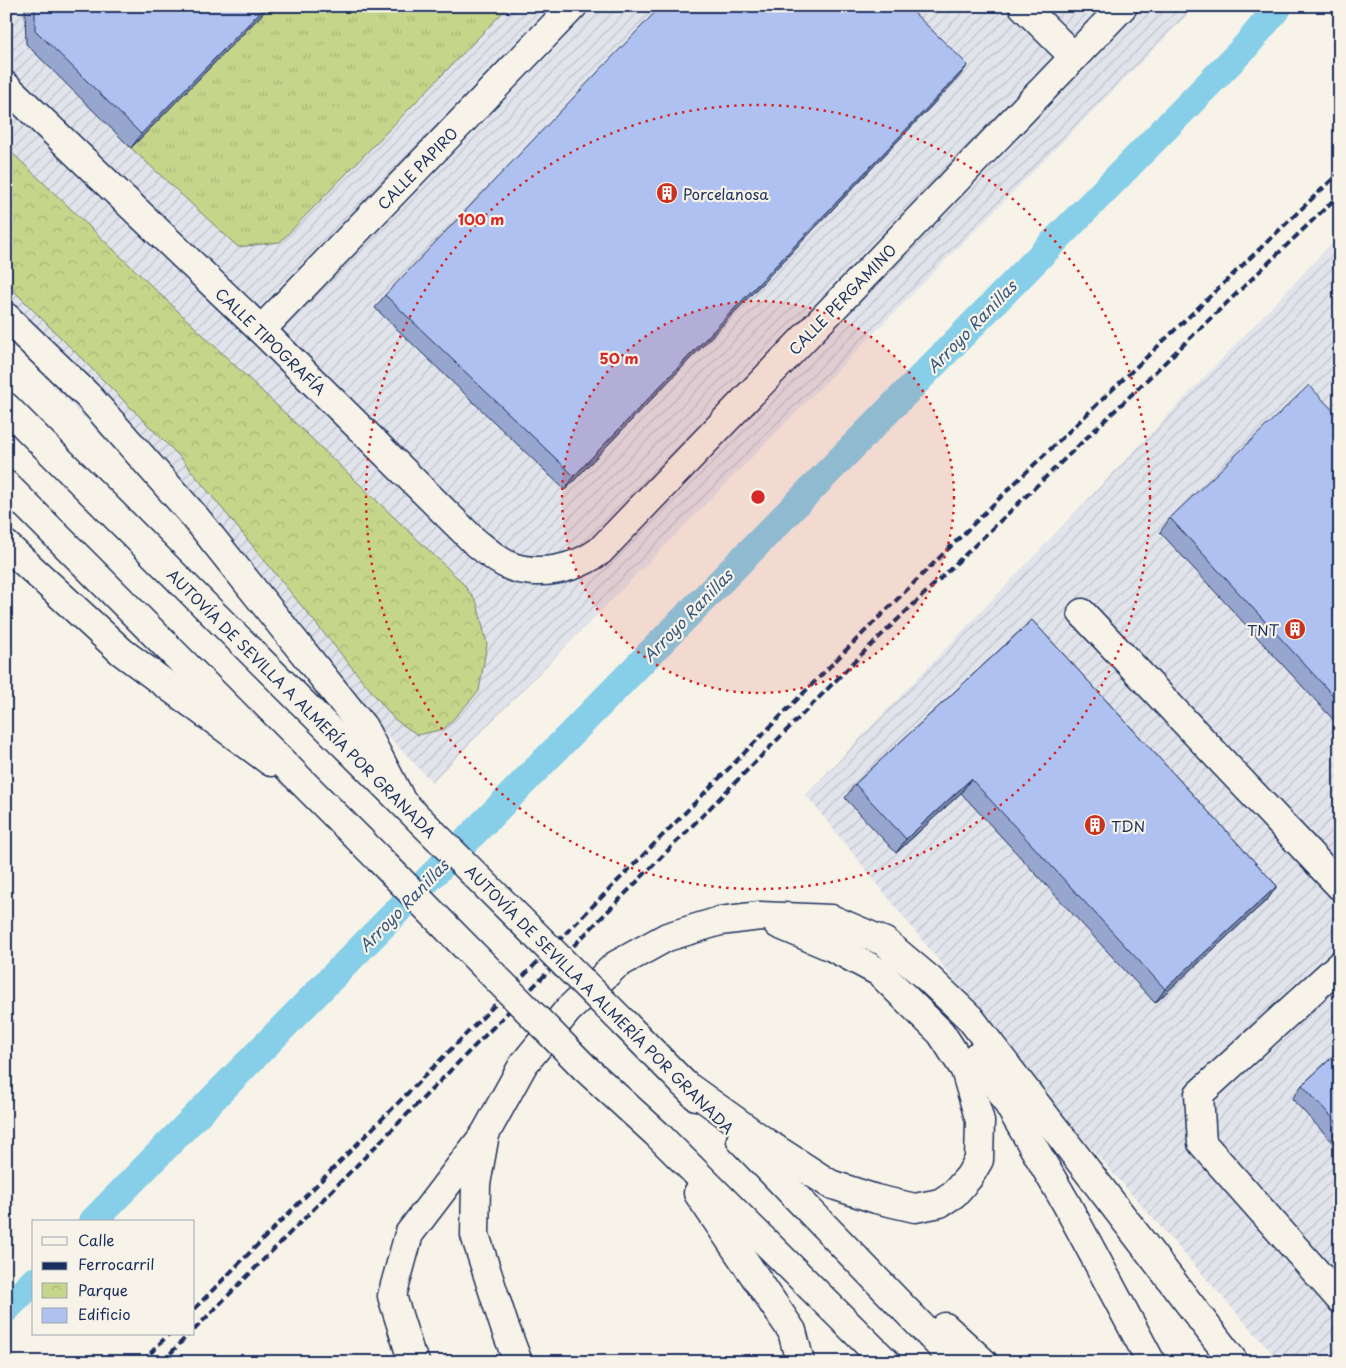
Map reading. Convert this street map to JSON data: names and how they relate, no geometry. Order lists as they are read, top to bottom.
{
  "streets": {
    "main road": [
      "CALLE PAPIRO",
      "CALLE PERGAMINO",
      "CALLE TIPOGRAFÍA",
      "AUTOVÍA DE SEVILLA A ALMERÍA POR GRANADA"
    ]
  },
  "crossings": [
    ["CALLE PAPIRO", "CALLE TIPOGRAFÍA"],
    ["CALLE PERGAMINO", "CALLE TIPOGRAFÍA"]
  ],
  "water": ["Arroyo Ranillas"],
  "places": {
    "building": ["Porcelanosa", "TNT", "TDN"]
  },
  "legend": [
    "Calle",
    "Ferrocarril",
    "Parque",
    "Edificio"
  ],
  "rings": ["100 m", "50 m"]
}
